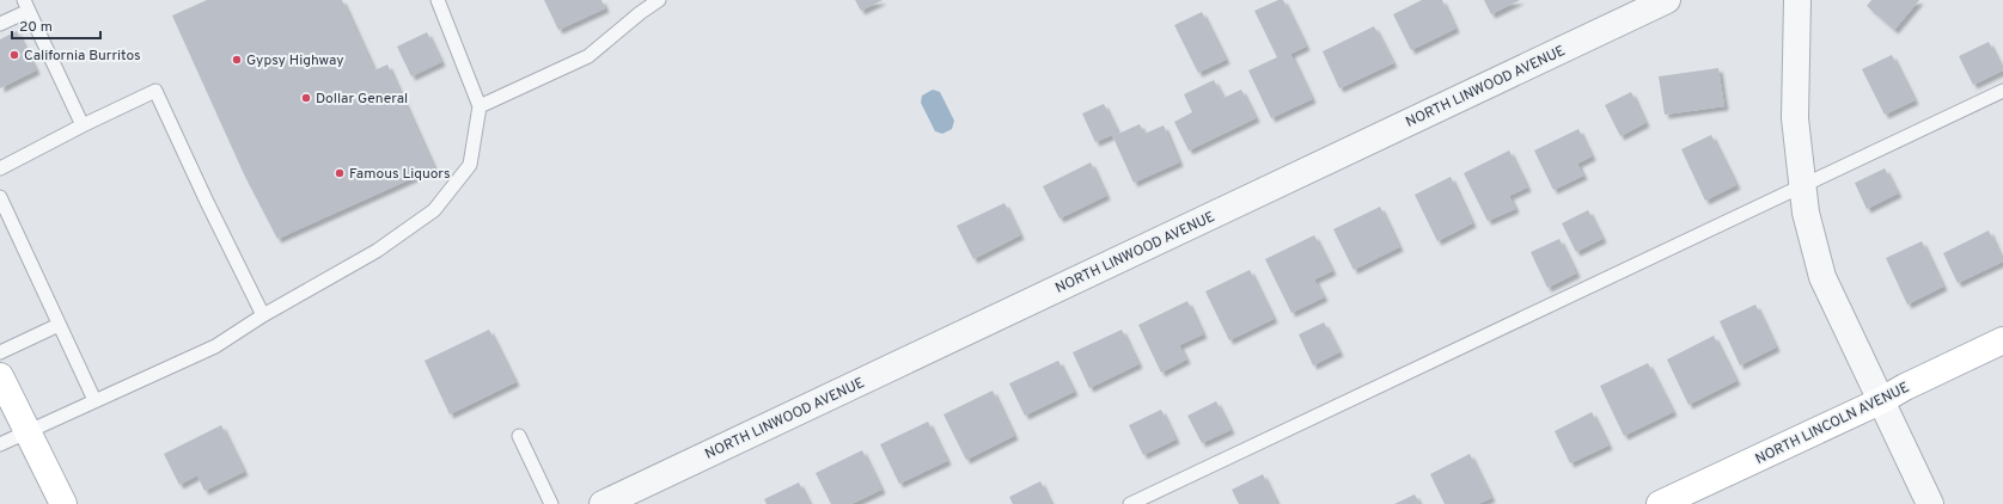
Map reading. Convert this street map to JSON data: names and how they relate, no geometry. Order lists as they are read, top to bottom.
{
  "streets": {
    "street": ["NORTH LINWOOD AVENUE", "NORTH LINCOLN AVENUE"]
  },
  "places": [
    "California Burritos",
    "Gypsy Highway",
    "Dollar General",
    "Famous Liquors"
  ],
  "scale_bar": "20 m"
}
